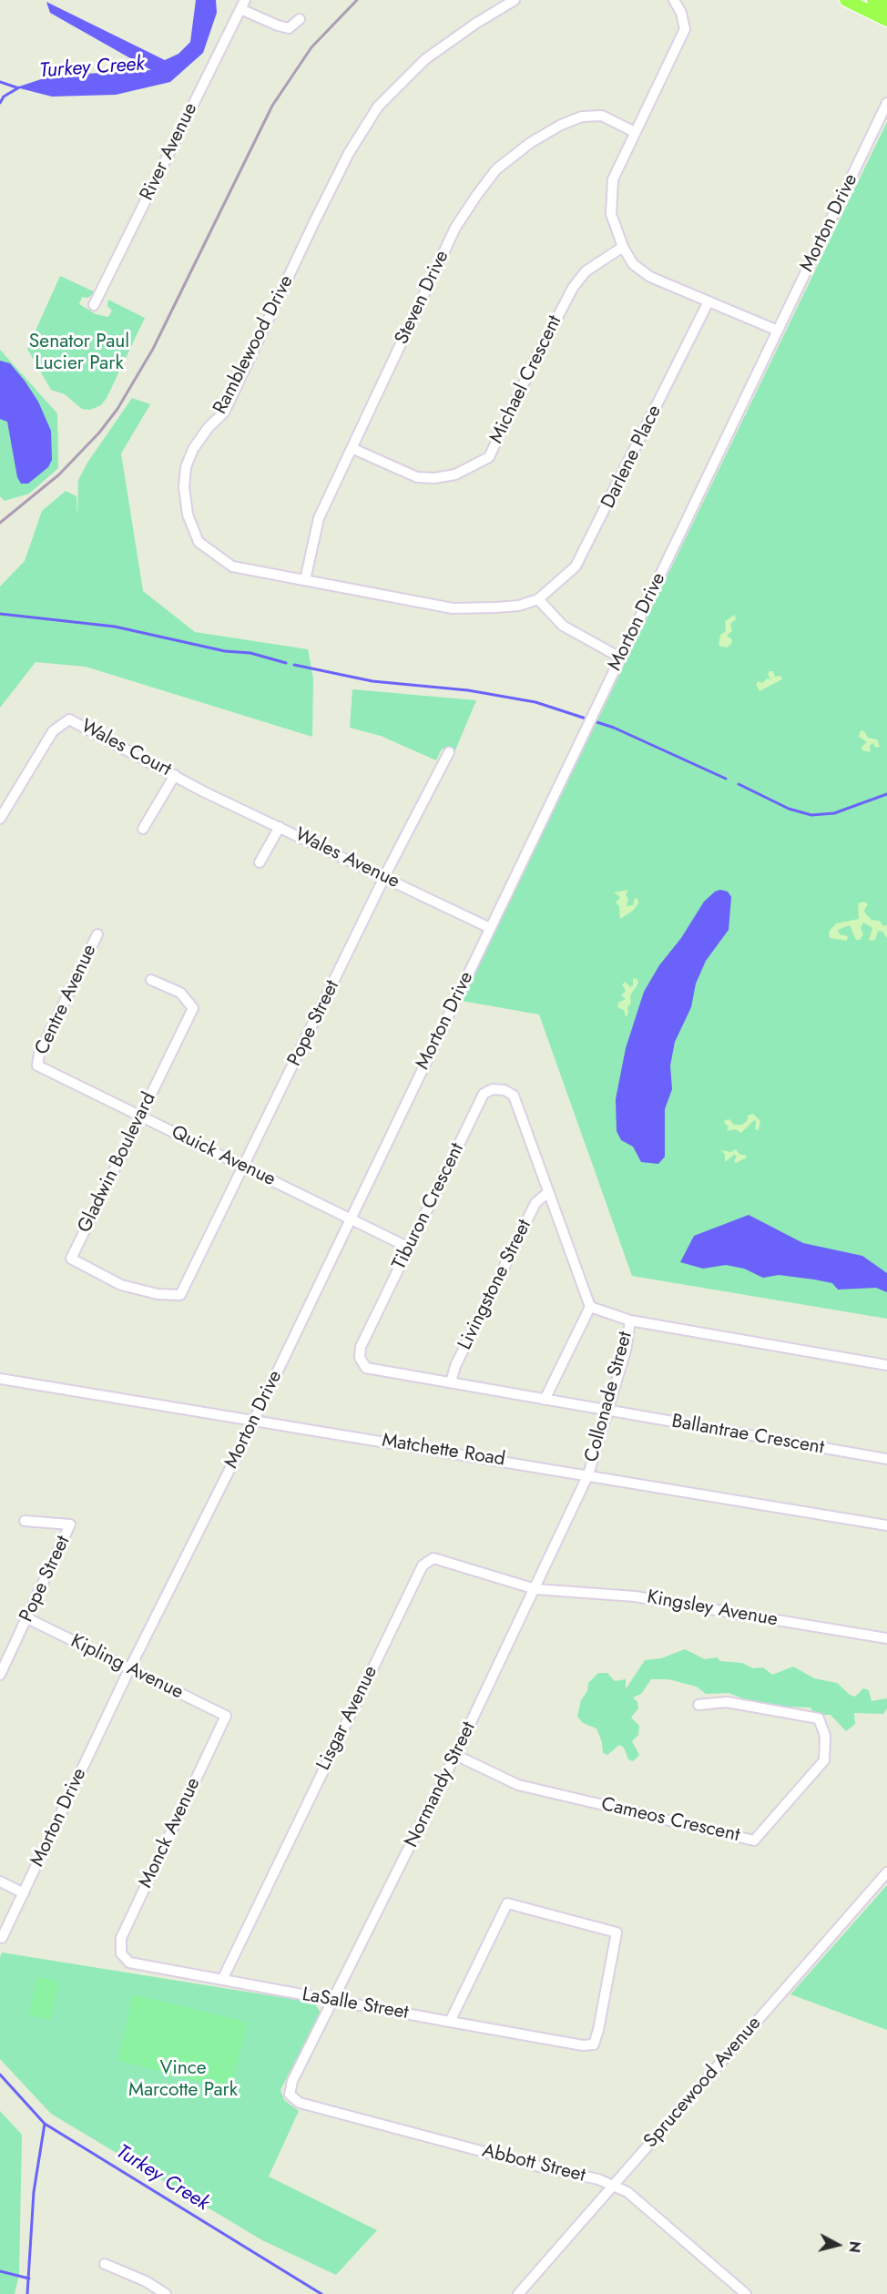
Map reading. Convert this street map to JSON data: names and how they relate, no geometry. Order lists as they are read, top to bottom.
{
  "streets": {
    "street": [
      "River Avenue",
      "Morton Drive",
      "Steven Drive",
      "Ramblewood Drive",
      "Michael Crescent",
      "Darlene Place",
      "Wales Court",
      "Wales Avenue",
      "Centre Avenue",
      "Pope Street",
      "Quick Avenue",
      "Gladwin Boulevard",
      "Tiburon Crescent",
      "Livingstone Street",
      "Collonade Street",
      "Ballantrae Crescent",
      "Matchette Road",
      "Kingsley Avenue",
      "Kipling Avenue",
      "Lisgar Avenue",
      "Normandy Street",
      "Cameos Crescent",
      "Monck Avenue",
      "LaSalle Street",
      "Sprucewood Avenue",
      "Abbott Street"
    ]
  },
  "crossings": [
    ["Morton Drive", "Wales Avenue"],
    ["Morton Drive", "Quick Avenue"],
    ["Morton Drive", "Matchette Road"],
    ["Morton Drive", "Kipling Avenue"],
    ["Steven Drive", "Ramblewood Drive"],
    ["Steven Drive", "Michael Crescent"],
    ["Ramblewood Drive", "Darlene Place"],
    ["Wales Court", "Wales Avenue"],
    ["Wales Avenue", "Pope Street"],
    ["Centre Avenue", "Quick Avenue"],
    ["Pope Street", "Quick Avenue"],
    ["Pope Street", "Gladwin Boulevard"],
    ["Pope Street", "Kipling Avenue"],
    ["Quick Avenue", "Gladwin Boulevard"],
    ["Quick Avenue", "Tiburon Crescent"],
    ["Tiburon Crescent", "Livingstone Street"],
    ["Tiburon Crescent", "Collonade Street"],
    ["Tiburon Crescent", "Ballantrae Crescent"],
    ["Collonade Street", "Ballantrae Crescent"],
    ["Collonade Street", "Matchette Road"],
    ["Collonade Street", "Normandy Street"],
    ["Matchette Road", "Normandy Street"],
    ["Kingsley Avenue", "Lisgar Avenue"],
    ["Kingsley Avenue", "Normandy Street"],
    ["Kipling Avenue", "Monck Avenue"],
    ["Lisgar Avenue", "Normandy Street"],
    ["Lisgar Avenue", "LaSalle Street"],
    ["Normandy Street", "Cameos Crescent"],
    ["Normandy Street", "LaSalle Street"],
    ["Normandy Street", "Abbott Street"],
    ["Monck Avenue", "LaSalle Street"],
    ["Sprucewood Avenue", "Abbott Street"]
  ],
  "water": ["Turkey Creek"],
  "parks": ["Senator Paul Lucier Park", "Vince Marcotte Park"],
  "north": "right"
}
